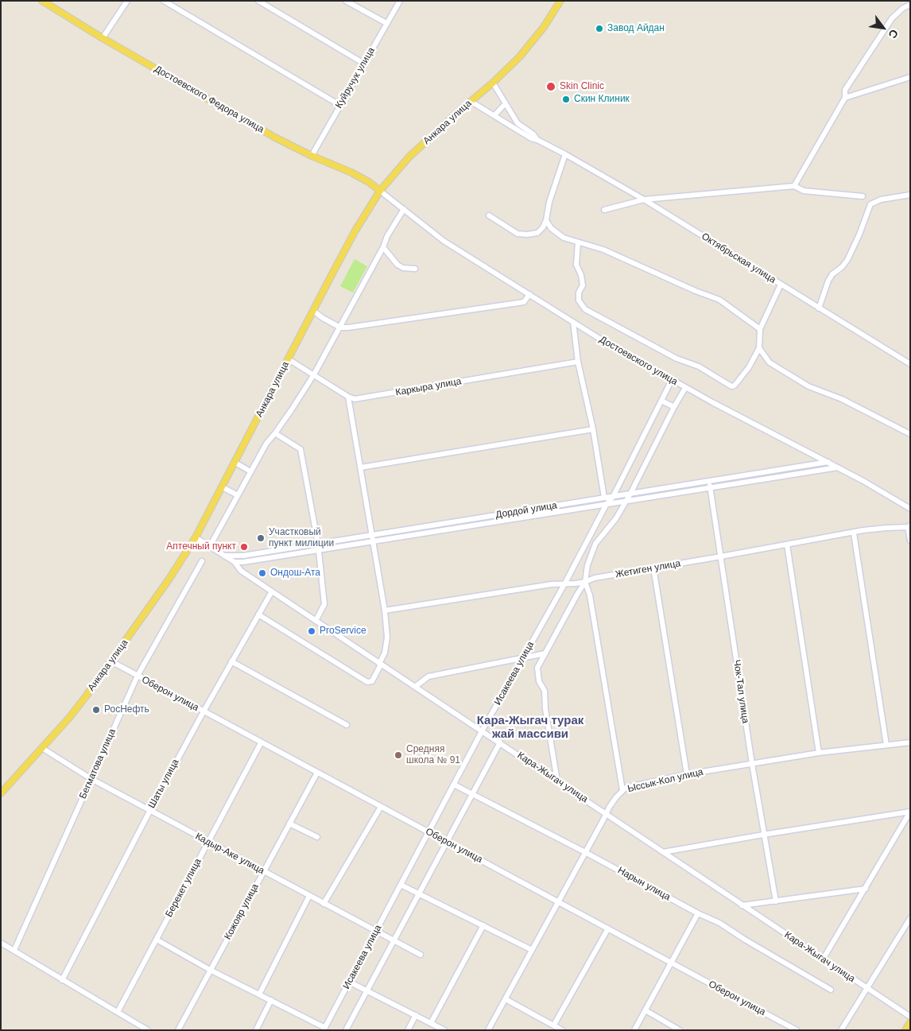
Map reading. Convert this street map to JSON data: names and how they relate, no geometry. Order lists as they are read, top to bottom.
{
  "streets": {
    "main road": ["Достоевского Федора улица", "Анкара улица"],
    "street": [
      "Куйручук улица",
      "Октябрьская улица",
      "Достоевского улица",
      "Каркыра улица",
      "Дордой улица",
      "Жетиген улица",
      "Исакеева улица",
      "Чок-Тал улица",
      "Оберон улица",
      "Бегматова улица",
      "Кара-Жыгач улица",
      "Ыссык-Кол улица",
      "Шаты улица",
      "Кадыр-Аке улица",
      "Нарын улица",
      "Берекет улица",
      "Кожояр улица"
    ]
  },
  "crossings": [
    ["Куйручук улица", "Достоевского Федора улица"],
    ["Достоевского Федора улица", "Анкара улица"],
    ["Достоевского Федора улица", "Достоевского улица"],
    ["Анкара улица", "Октябрьская улица"],
    ["Анкара улица", "Достоевского улица"],
    ["Анкара улица", "Оберон улица"],
    ["Анкара улица", "Кара-Жыгач улица"],
    ["Анкара улица", "Кадыр-Аке улица"],
    ["Достоевского улица", "Дордой улица"],
    ["Достоевского улица", "Исакеева улица"],
    ["Дордой улица", "Исакеева улица"],
    ["Дордой улица", "Чок-Тал улица"],
    ["Дордой улица", "Кара-Жыгач улица"],
    ["Жетиген улица", "Исакеева улица"],
    ["Жетиген улица", "Чок-Тал улица"],
    ["Исакеева улица", "Оберон улица"],
    ["Исакеева улица", "Кара-Жыгач улица"],
    ["Исакеева улица", "Кадыр-Аке улица"],
    ["Исакеева улица", "Нарын улица"],
    ["Чок-Тал улица", "Ыссык-Кол улица"],
    ["Оберон улица", "Бегматова улица"],
    ["Оберон улица", "Ыссык-Кол улица"],
    ["Оберон улица", "Шаты улица"],
    ["Оберон улица", "Берекет улица"],
    ["Оберон улица", "Кожояр улица"],
    ["Бегматова улица", "Кадыр-Аке улица"],
    ["Кара-Жыгач улица", "Ыссык-Кол улица"],
    ["Кара-Жыгач улица", "Шаты улица"],
    ["Ыссык-Кол улица", "Нарын улица"],
    ["Шаты улица", "Кадыр-Аке улица"],
    ["Кадыр-Аке улица", "Берекет улица"],
    ["Кадыр-Аке улица", "Кожояр улица"]
  ],
  "districts": ["Кара-Жыгач турак жай массиви"],
  "places": [
    "Завод Айдан",
    "Skin Clinic",
    "Скин Клиник",
    "Участковый пункт милиции",
    "Аптечный пункт",
    "Ондош-Ата",
    "ProService",
    "РосНефть",
    "Средняя школа № 91"
  ],
  "north": "bottom right"
}
